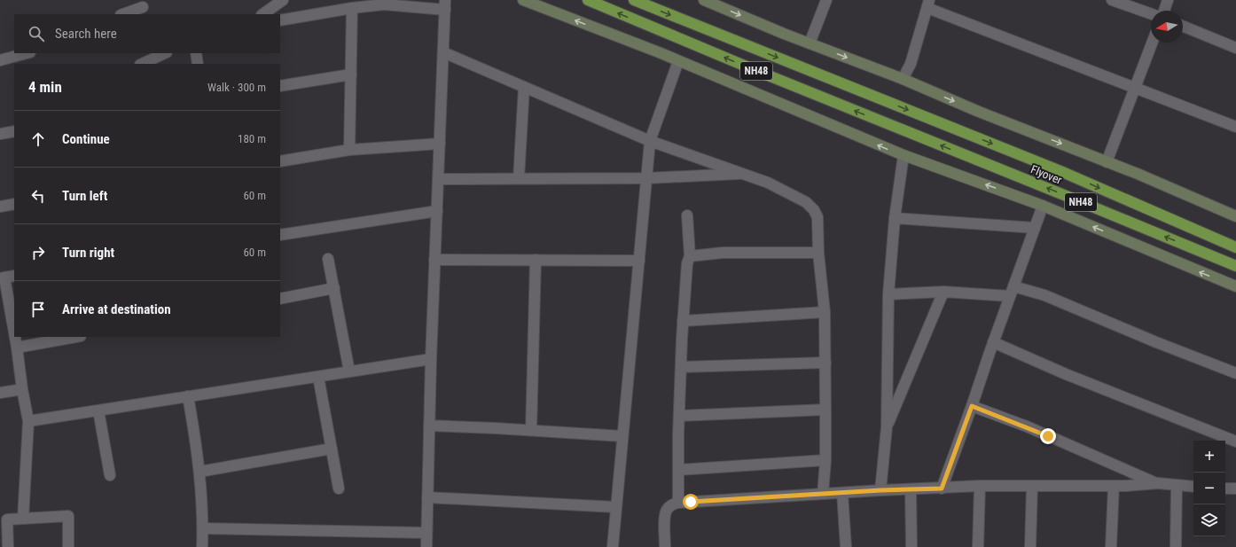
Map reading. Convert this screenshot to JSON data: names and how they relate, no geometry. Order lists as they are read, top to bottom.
{
  "streets": {
    "highway": ["NH48", "Flyover"]
  },
  "north": "left",
  "page": {
    "search": "Search here",
    "heading": ["4 min", "Walk · 300 m"],
    "list": [
      ["Continue", "180 m"],
      ["Turn left", "60 m"],
      ["Turn right", "60 m"],
      "Arrive at destination"
    ],
    "map_buttons": ["+", "−"]
  }
}
